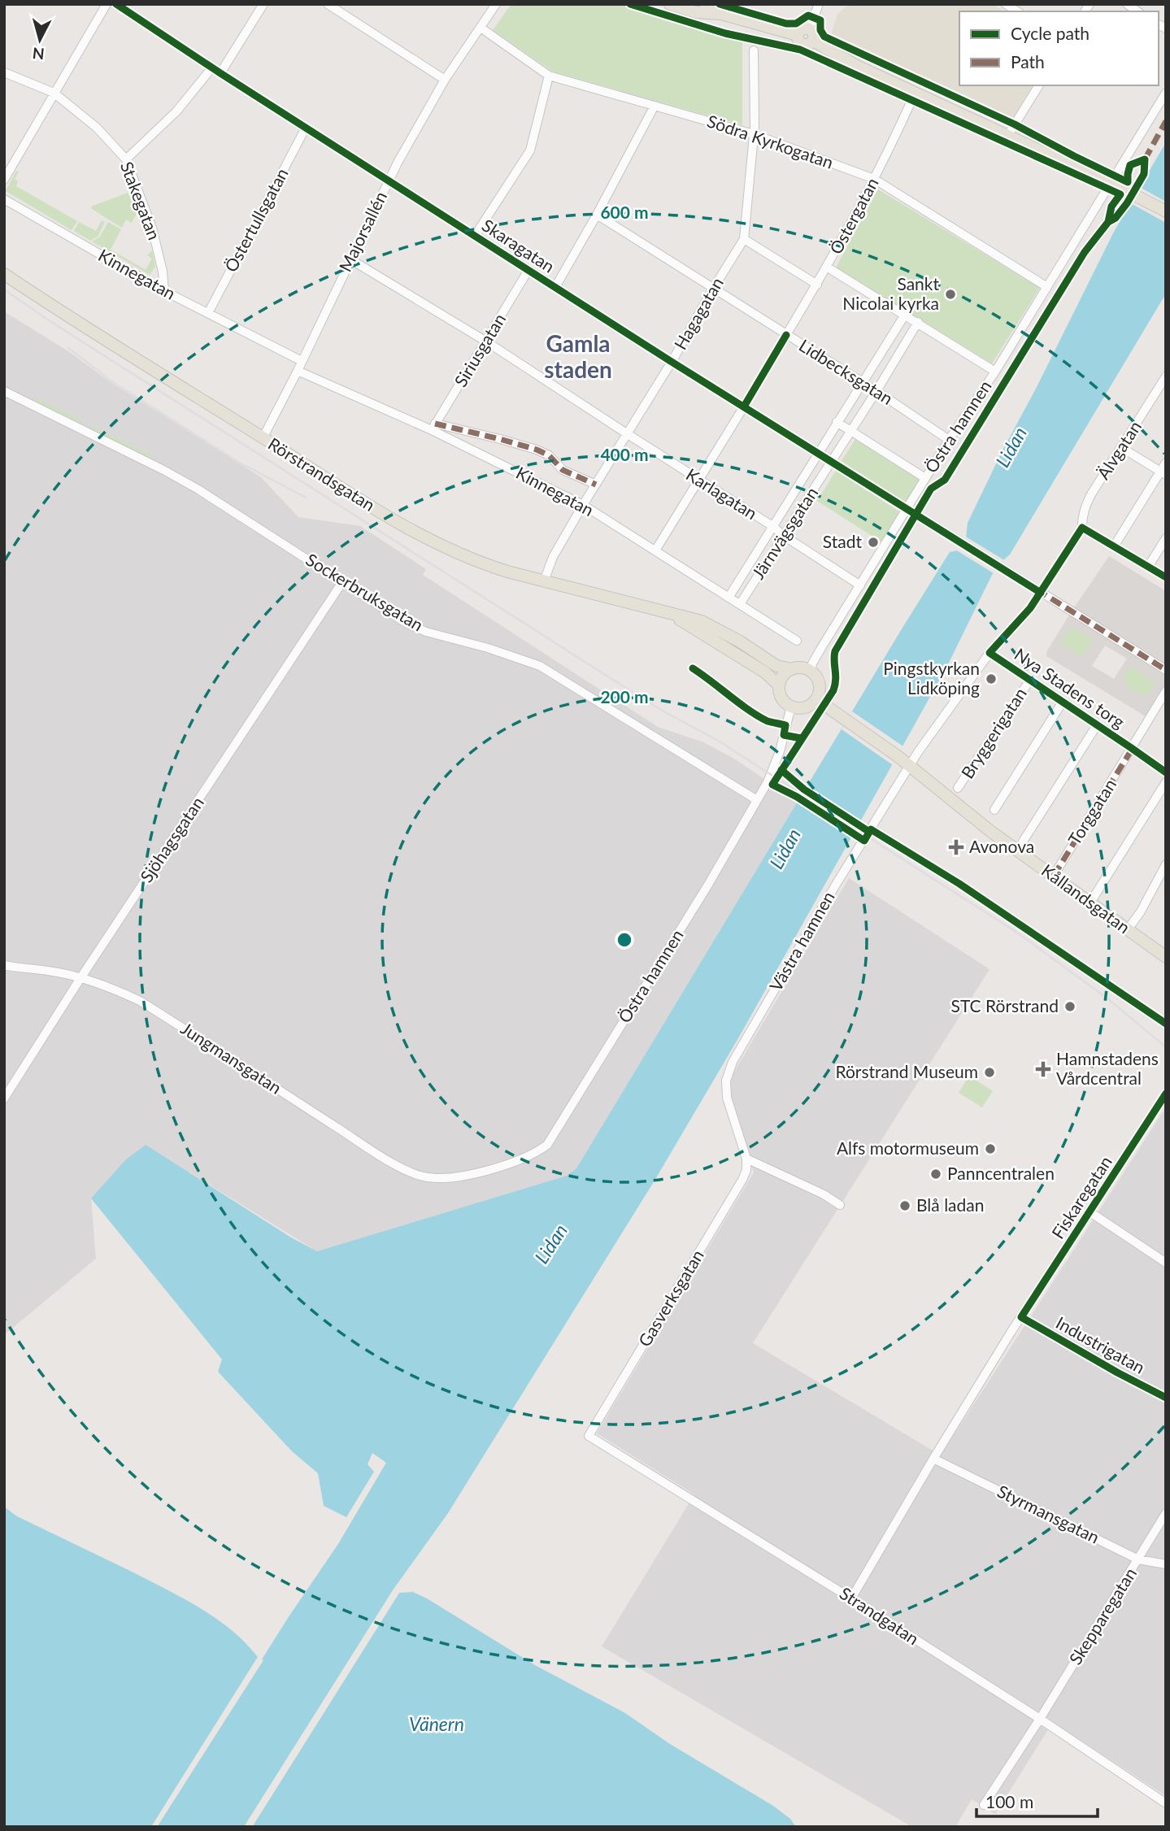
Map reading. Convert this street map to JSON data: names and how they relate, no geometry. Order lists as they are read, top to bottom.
{
  "streets": {
    "main road": ["Rörstrandsgatan", "Kållandsgatan"],
    "street": [
      "Södra Kyrkogatan",
      "Stakegatan",
      "Östergatan",
      "Östertullsgatan",
      "Majorsallén",
      "Skaragatan",
      "Kinnegatan",
      "Hagagatan",
      "Siriusgatan",
      "Lidbecksgatan",
      "Östra hamnen",
      "Älvgatan",
      "Karlagatan",
      "Järnvägsgatan",
      "Sockerbruksgatan",
      "Nya Stadens torg",
      "Bryggerigatan",
      "Torggatan",
      "Sjöhagsgatan",
      "Västra hamnen",
      "Jungmansgatan",
      "Fiskaregatan",
      "Gasverksgatan",
      "Industrigatan",
      "Styrmansgatan",
      "Strandgatan",
      "Skepparegatan"
    ]
  },
  "crossings": [
    ["Södra Kyrkogatan", "Östergatan"],
    ["Södra Kyrkogatan", "Majorsallén"],
    ["Södra Kyrkogatan", "Hagagatan"],
    ["Södra Kyrkogatan", "Östra hamnen"],
    ["Stakegatan", "Kinnegatan"],
    ["Östergatan", "Lidbecksgatan"],
    ["Östertullsgatan", "Skaragatan"],
    ["Östertullsgatan", "Kinnegatan"],
    ["Majorsallén", "Skaragatan"],
    ["Majorsallén", "Kinnegatan"],
    ["Majorsallén", "Rörstrandsgatan"],
    ["Majorsallén", "Karlagatan"],
    ["Skaragatan", "Hagagatan"],
    ["Skaragatan", "Siriusgatan"],
    ["Skaragatan", "Östra hamnen"],
    ["Skaragatan", "Järnvägsgatan"],
    ["Kinnegatan", "Hagagatan"],
    ["Kinnegatan", "Siriusgatan"],
    ["Kinnegatan", "Järnvägsgatan"],
    ["Hagagatan", "Lidbecksgatan"],
    ["Hagagatan", "Rörstrandsgatan"],
    ["Hagagatan", "Karlagatan"],
    ["Siriusgatan", "Karlagatan"],
    ["Lidbecksgatan", "Östra hamnen"],
    ["Lidbecksgatan", "Järnvägsgatan"],
    ["Östra hamnen", "Rörstrandsgatan"],
    ["Östra hamnen", "Karlagatan"],
    ["Östra hamnen", "Sockerbruksgatan"],
    ["Östra hamnen", "Kållandsgatan"],
    ["Östra hamnen", "Jungmansgatan"],
    ["Rörstrandsgatan", "Kållandsgatan"],
    ["Karlagatan", "Järnvägsgatan"],
    ["Sockerbruksgatan", "Sjöhagsgatan"],
    ["Nya Stadens torg", "Bryggerigatan"],
    ["Nya Stadens torg", "Torggatan"],
    ["Nya Stadens torg", "Västra hamnen"],
    ["Torggatan", "Kållandsgatan"],
    ["Sjöhagsgatan", "Jungmansgatan"],
    ["Kållandsgatan", "Västra hamnen"],
    ["Västra hamnen", "Gasverksgatan"],
    ["Fiskaregatan", "Industrigatan"],
    ["Fiskaregatan", "Styrmansgatan"],
    ["Fiskaregatan", "Strandgatan"],
    ["Gasverksgatan", "Strandgatan"],
    ["Styrmansgatan", "Skepparegatan"],
    ["Strandgatan", "Skepparegatan"]
  ],
  "districts": ["Gamla staden"],
  "water": ["Lidan", "Vänern"],
  "places": {
    "other": [
      "Sankt Nicolai kyrka",
      "Stadt",
      "Pingstkyrkan Lidköping",
      "STC Rörstrand",
      "Rörstrand Museum",
      "Alfs motormuseum",
      "Panncentralen",
      "Blå ladan"
    ],
    "health": ["Avonova", "Hamnstadens Vårdcentral"]
  },
  "legend": ["Cycle path", "Path"],
  "scale_bar": "100 m",
  "north": "bottom",
  "rings": ["600 m", "400 m", "200 m"]
}
